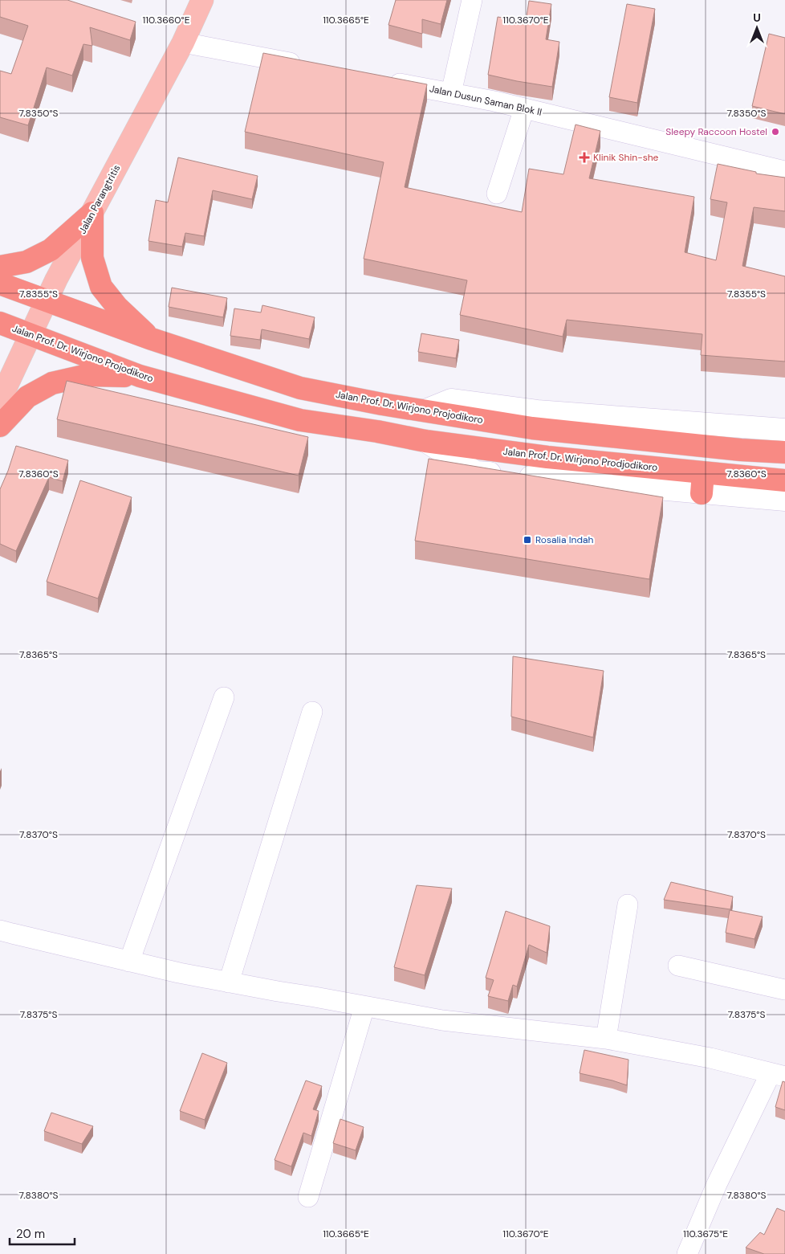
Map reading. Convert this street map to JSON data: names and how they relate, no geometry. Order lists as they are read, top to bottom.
{
  "streets": {
    "highway": ["Jalan Prof. Dr. Wirjono Projodikoro", "Jalan Prof. Dr. Wirjono Prodjodikoro"],
    "main road": ["Jalan Parangtritis"],
    "street": ["Jalan Dusun Saman Blok II"]
  },
  "crossings": [
    ["Jalan Parangtritis", "Jalan Prof. Dr. Wirjono Projodikoro"],
    ["Jalan Prof. Dr. Wirjono Projodikoro", "Jalan Prof. Dr. Wirjono Prodjodikoro"]
  ],
  "places": {
    "other": ["Sleepy Raccoon Hostel"],
    "health": ["Klinik Shin-she"],
    "transit": ["Rosalia Indah"]
  },
  "scale_bar": "20 m",
  "north": "top",
  "coordinates": [
    "110.3660°E",
    "110.3665°E",
    "110.3670°E",
    "7.8350°S",
    "7.8355°S",
    "7.8360°S",
    "7.8365°S",
    "7.8370°S",
    "7.8375°S",
    "7.8380°S",
    "110.3675°E"
  ]
}
